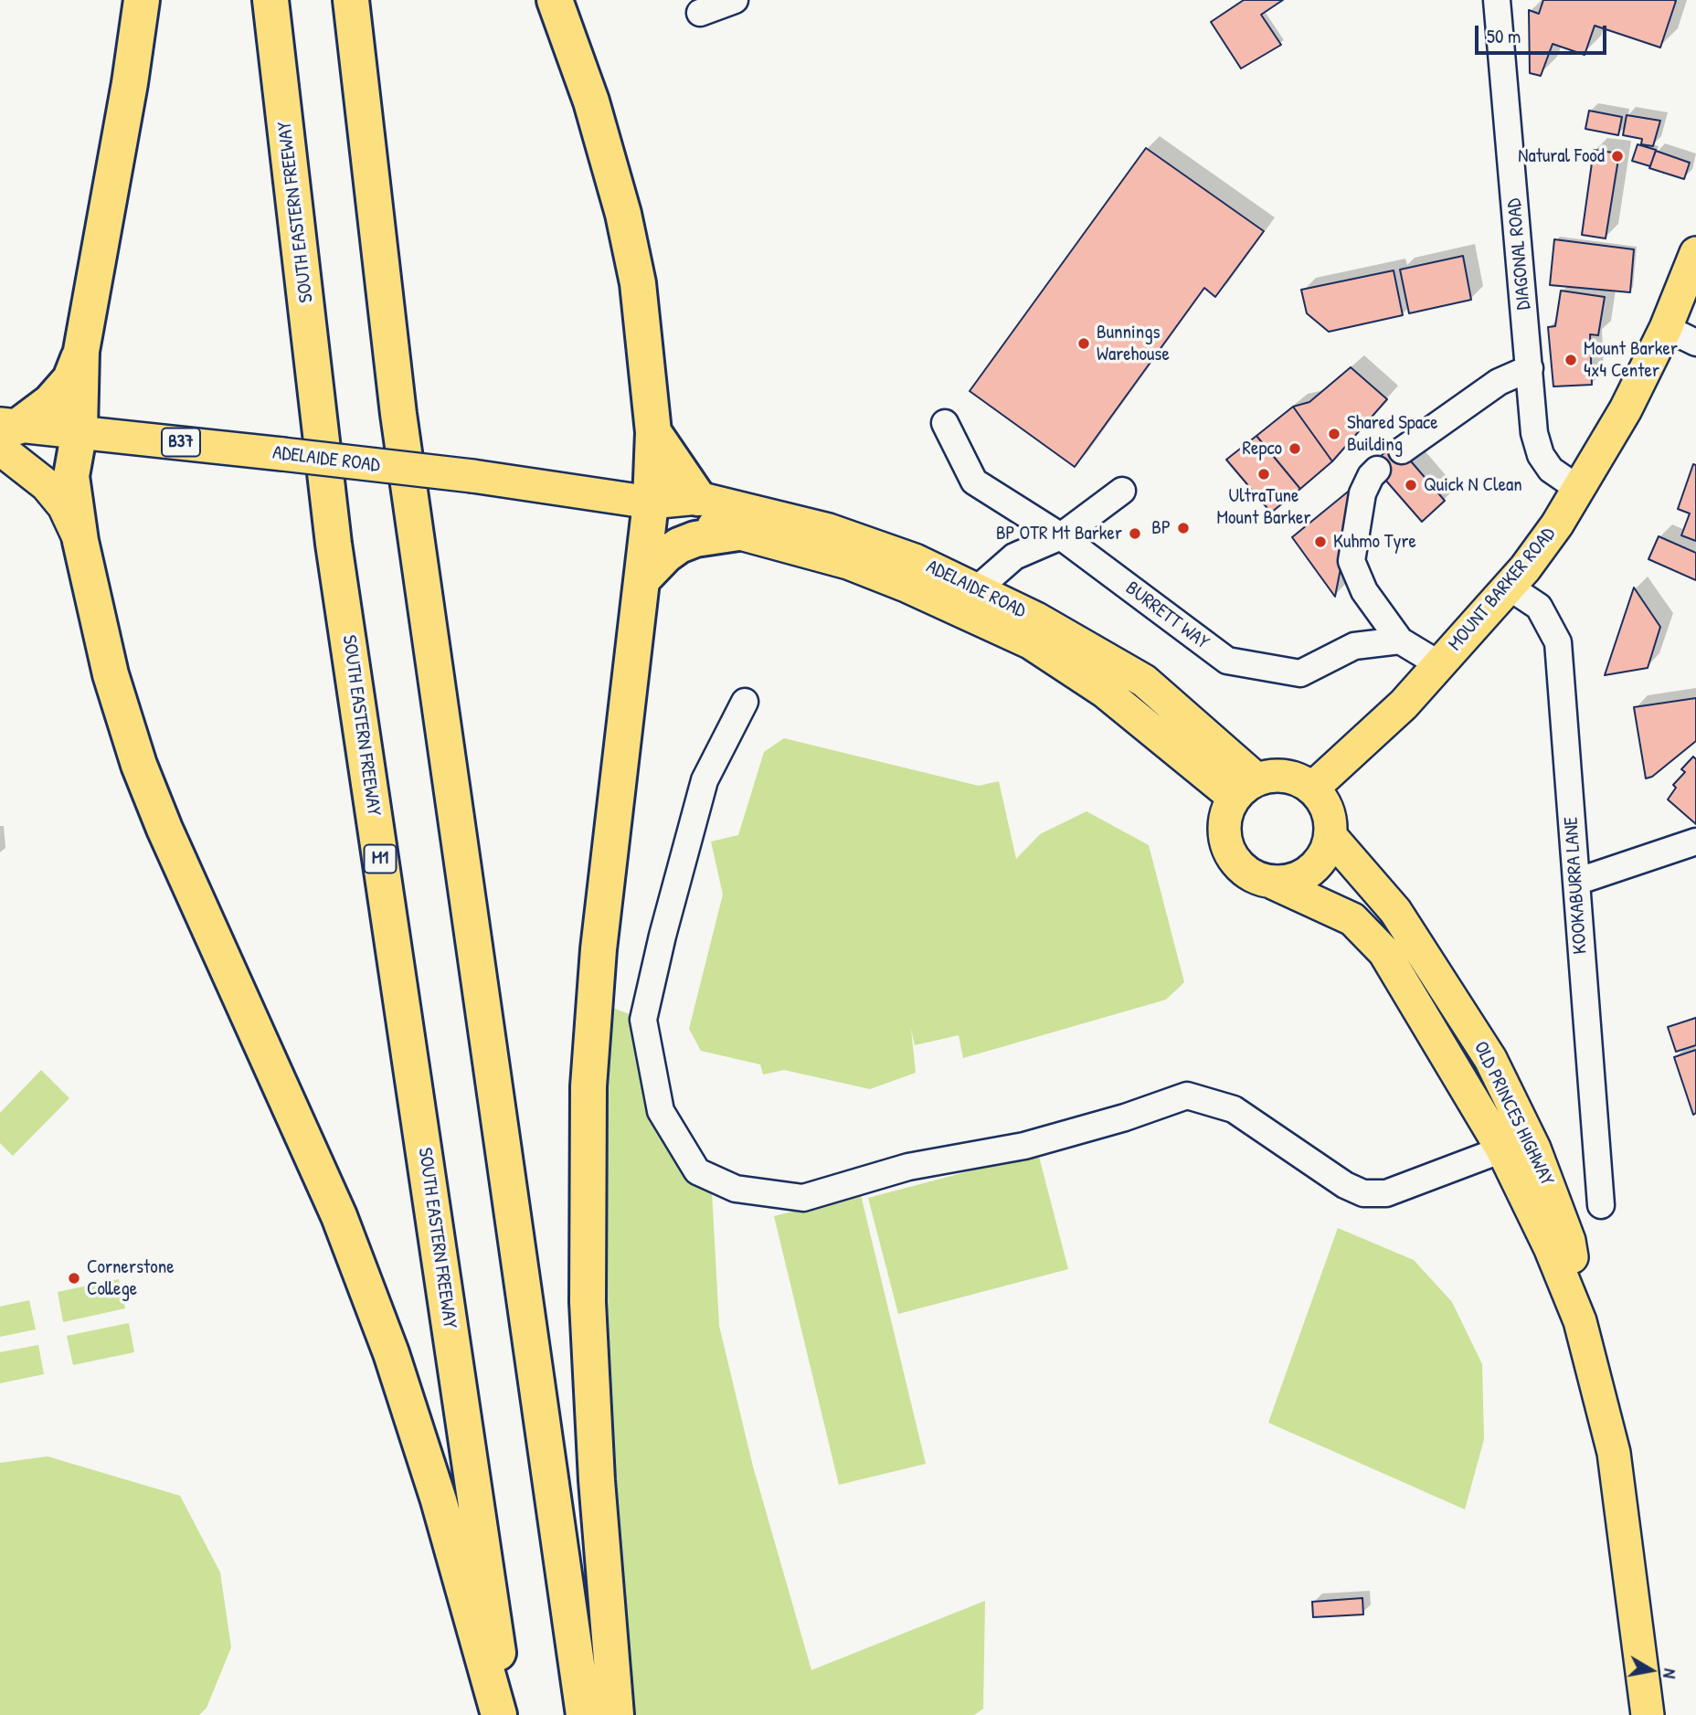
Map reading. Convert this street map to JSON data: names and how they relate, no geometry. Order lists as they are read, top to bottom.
{
  "streets": {
    "highway": ["SOUTH EASTERN FREEWAY", "M1"],
    "main road": [
      "B37",
      "ADELAIDE ROAD",
      "MOUNT BARKER ROAD",
      "OLD PRINCES HIGHWAY"
    ],
    "street": ["DIAGONAL ROAD", "BURRETT WAY", "KOOKABURRA LANE"]
  },
  "crossings": [
    ["DIAGONAL ROAD", "MOUNT BARKER ROAD"],
    ["ADELAIDE ROAD", "MOUNT BARKER ROAD"],
    ["ADELAIDE ROAD", "OLD PRINCES HIGHWAY"],
    ["MOUNT BARKER ROAD", "KOOKABURRA LANE"],
    ["MOUNT BARKER ROAD", "OLD PRINCES HIGHWAY"]
  ],
  "places": [
    "Natural Food",
    "Bunnings Warehouse",
    "Mount Barker 4x4 Center",
    "Shared Space Building",
    "Repco",
    "UltraTune Mount Barker",
    "Quick N Clean",
    "BP",
    "BP OTR Mt Barker",
    "Kuhmo Tyre",
    "Cornerstone College"
  ],
  "scale_bar": "50 m",
  "north": "right"
}
